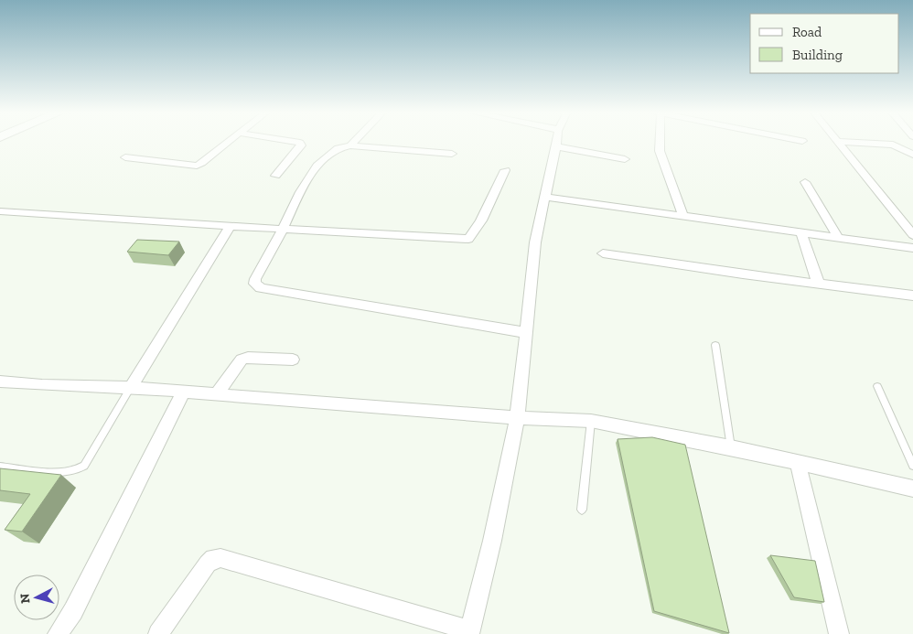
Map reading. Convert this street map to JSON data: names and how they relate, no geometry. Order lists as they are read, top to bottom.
{
  "legend": ["Road", "Building"],
  "north": "left"
}
